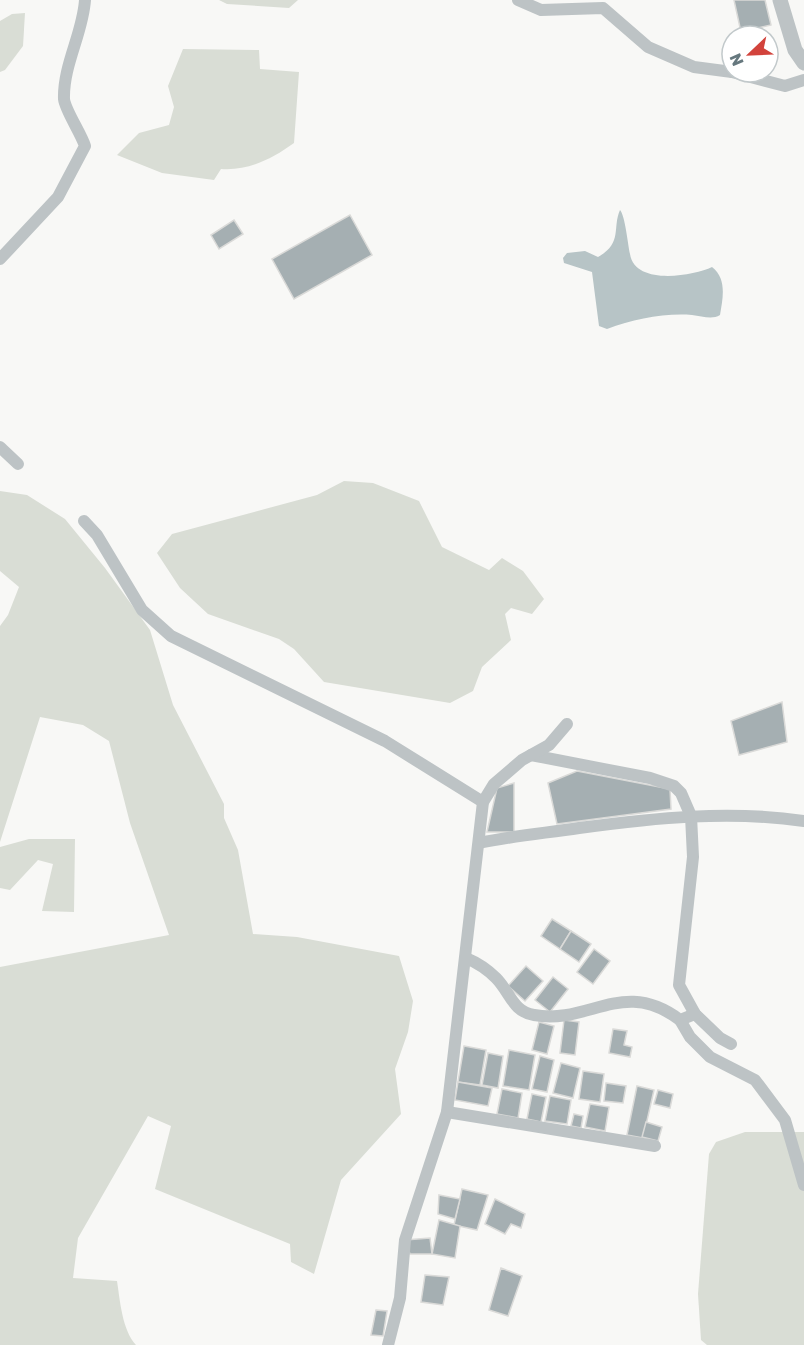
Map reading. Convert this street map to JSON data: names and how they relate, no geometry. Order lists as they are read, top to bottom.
{
  "north": "bottom left"
}
